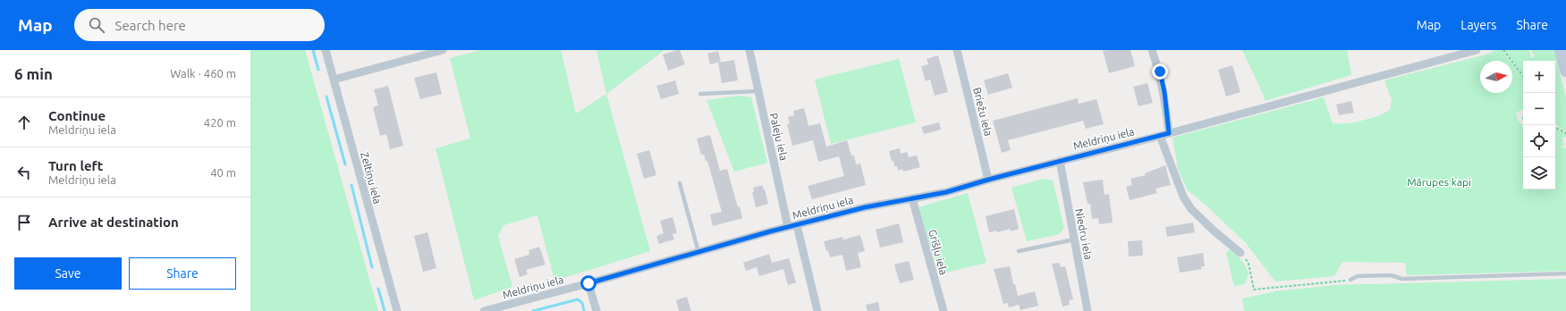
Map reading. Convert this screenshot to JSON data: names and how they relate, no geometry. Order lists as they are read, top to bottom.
{
  "streets": {
    "street": [
      "Briežu iela",
      "Paleju iela",
      "Meldriņu iela",
      "Zeltiņu iela",
      "Niedru iela",
      "Grīšļu iela"
    ]
  },
  "crossings": [
    ["Briežu iela", "Meldriņu iela"],
    ["Paleju iela", "Meldriņu iela"],
    ["Meldriņu iela", "Niedru iela"],
    ["Meldriņu iela", "Grīšļu iela"]
  ],
  "parks": ["Mārupes kapi"],
  "north": "right",
  "page": {
    "header": "Map",
    "search": "Search here",
    "nav": ["Map", "Layers", "Share"],
    "heading": ["6 min", "Walk · 460 m"],
    "map_buttons": ["+", "−"],
    "list": [
      ["Continue", "Meldriņu iela", "420 m"],
      ["Turn left", "Meldriņu iela", "40 m"],
      "Arrive at destination"
    ],
    "buttons": ["Save", "Share"]
  }
}
